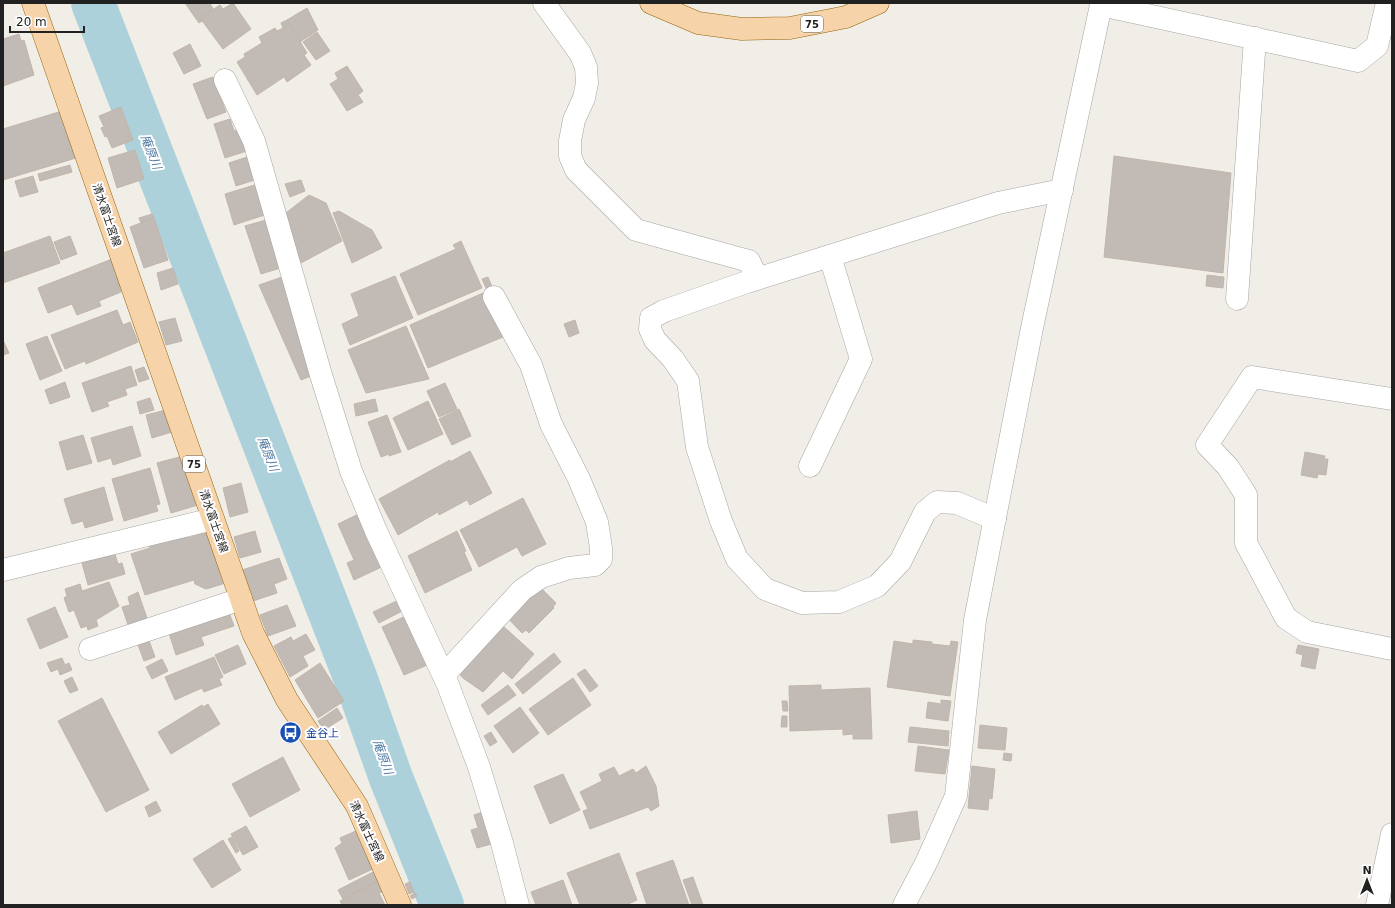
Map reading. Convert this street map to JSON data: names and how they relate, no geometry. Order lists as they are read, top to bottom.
{
  "streets": {
    "main road": ["75", "清水富士宮線"]
  },
  "water": ["庵原川"],
  "places": {
    "bus stop": ["金谷上"]
  },
  "scale_bar": "20 m",
  "north": "top"
}
